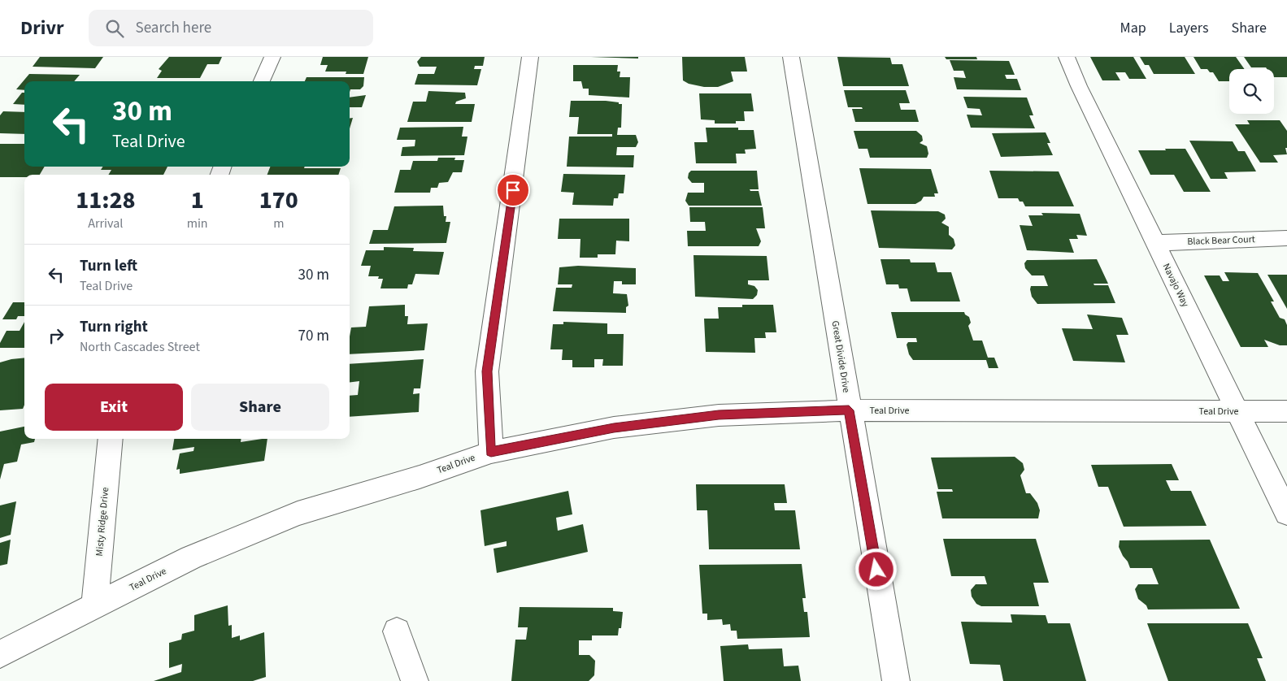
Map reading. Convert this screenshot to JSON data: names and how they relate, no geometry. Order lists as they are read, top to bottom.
{
  "streets": {
    "street": [
      "Black Bear Court",
      "Navajo Way",
      "Great Divide Drive",
      "Teal Drive",
      "Misty Ridge Drive"
    ]
  },
  "crossings": [
    ["Black Bear Court", "Navajo Way"],
    ["Navajo Way", "Teal Drive"],
    ["Great Divide Drive", "Teal Drive"],
    ["Teal Drive", "Misty Ridge Drive"]
  ],
  "page": {
    "header": "Drivr",
    "search": "Search here",
    "nav": ["Map", "Layers", "Share"],
    "turn": ["30 m", "Teal Drive"],
    "eta": [
      "11:28",
      "Arrival",
      "1",
      "min",
      "170",
      "m"
    ],
    "list": [
      {
        "name": "Turn left",
        "note": "Teal Drive",
        "value": "30 m"
      },
      {
        "name": "Turn right",
        "note": "North Cascades Street",
        "value": "70 m"
      }
    ],
    "buttons": ["Exit", "Share"]
  }
}
